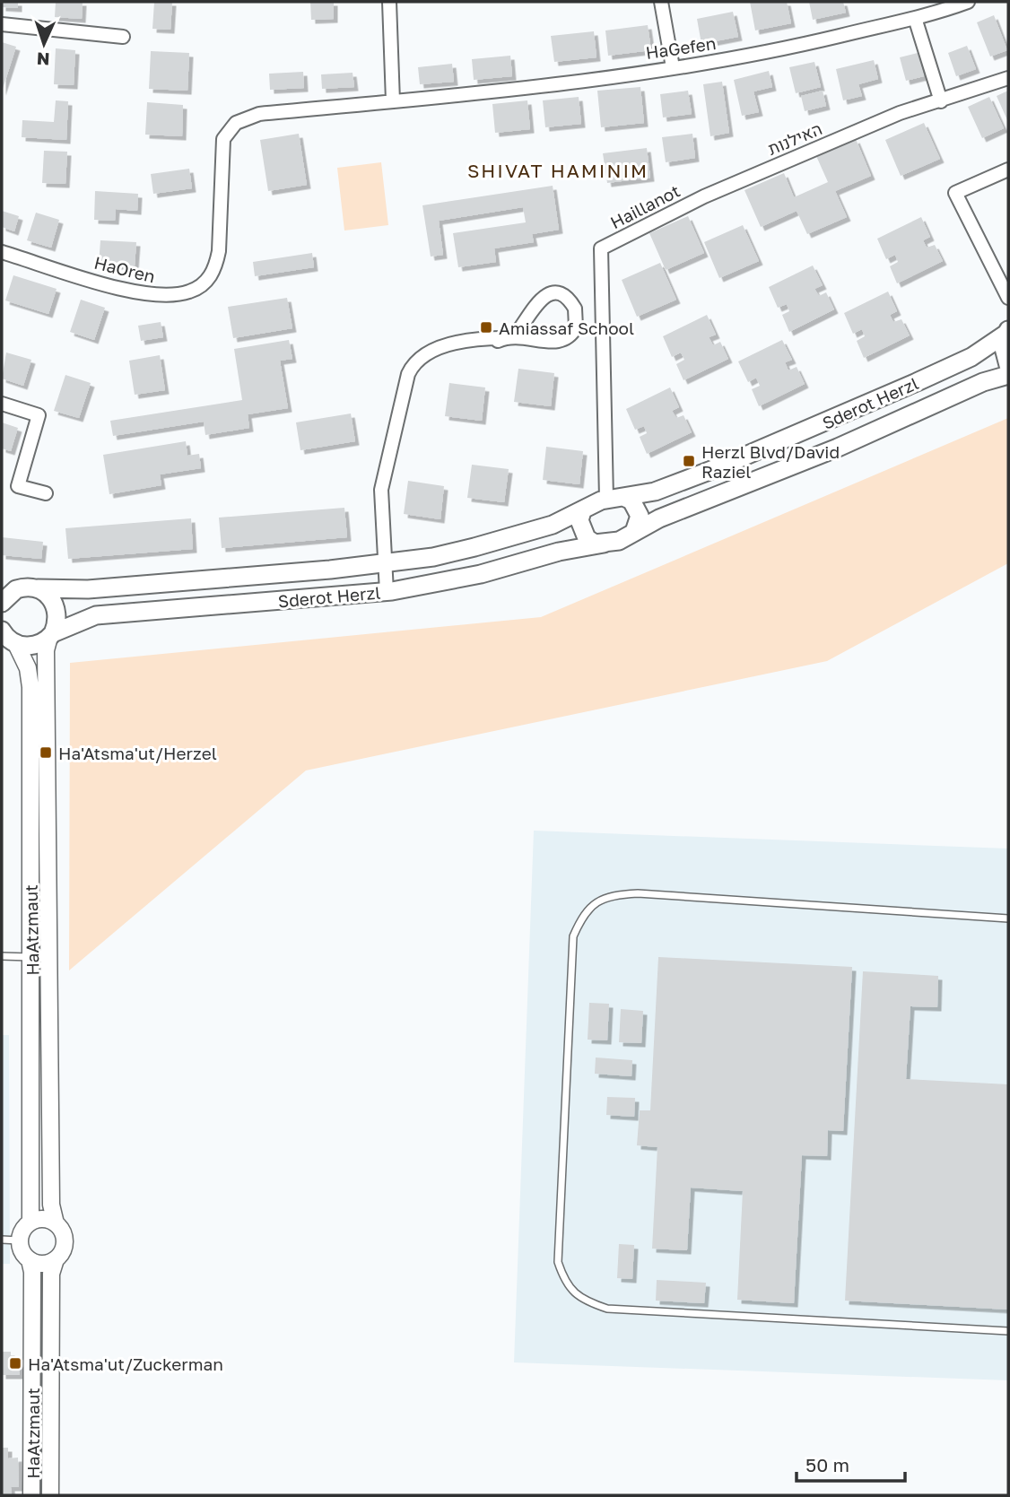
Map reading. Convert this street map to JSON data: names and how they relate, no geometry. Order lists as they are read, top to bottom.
{
  "streets": {
    "main road": ["Sderot Herzl"],
    "street": [
      "HaGefen",
      "האילנות",
      "HaOren",
      "HaAtzmaut"
    ]
  },
  "crossings": [
    ["HaGefen", "HaOren"],
    ["האילנות", "Sderot Herzl"],
    ["Sderot Herzl", "HaAtzmaut"]
  ],
  "districts": ["SHIVAT HAMINIM"],
  "places": {
    "transit": [
      "Amiassaf School",
      "Herzl Blvd/David Raziel",
      "Ha'Atsma'ut/Herzel",
      "Ha'Atsma'ut/Zuckerman"
    ]
  },
  "scale_bar": "50 m",
  "north": "bottom"
}
